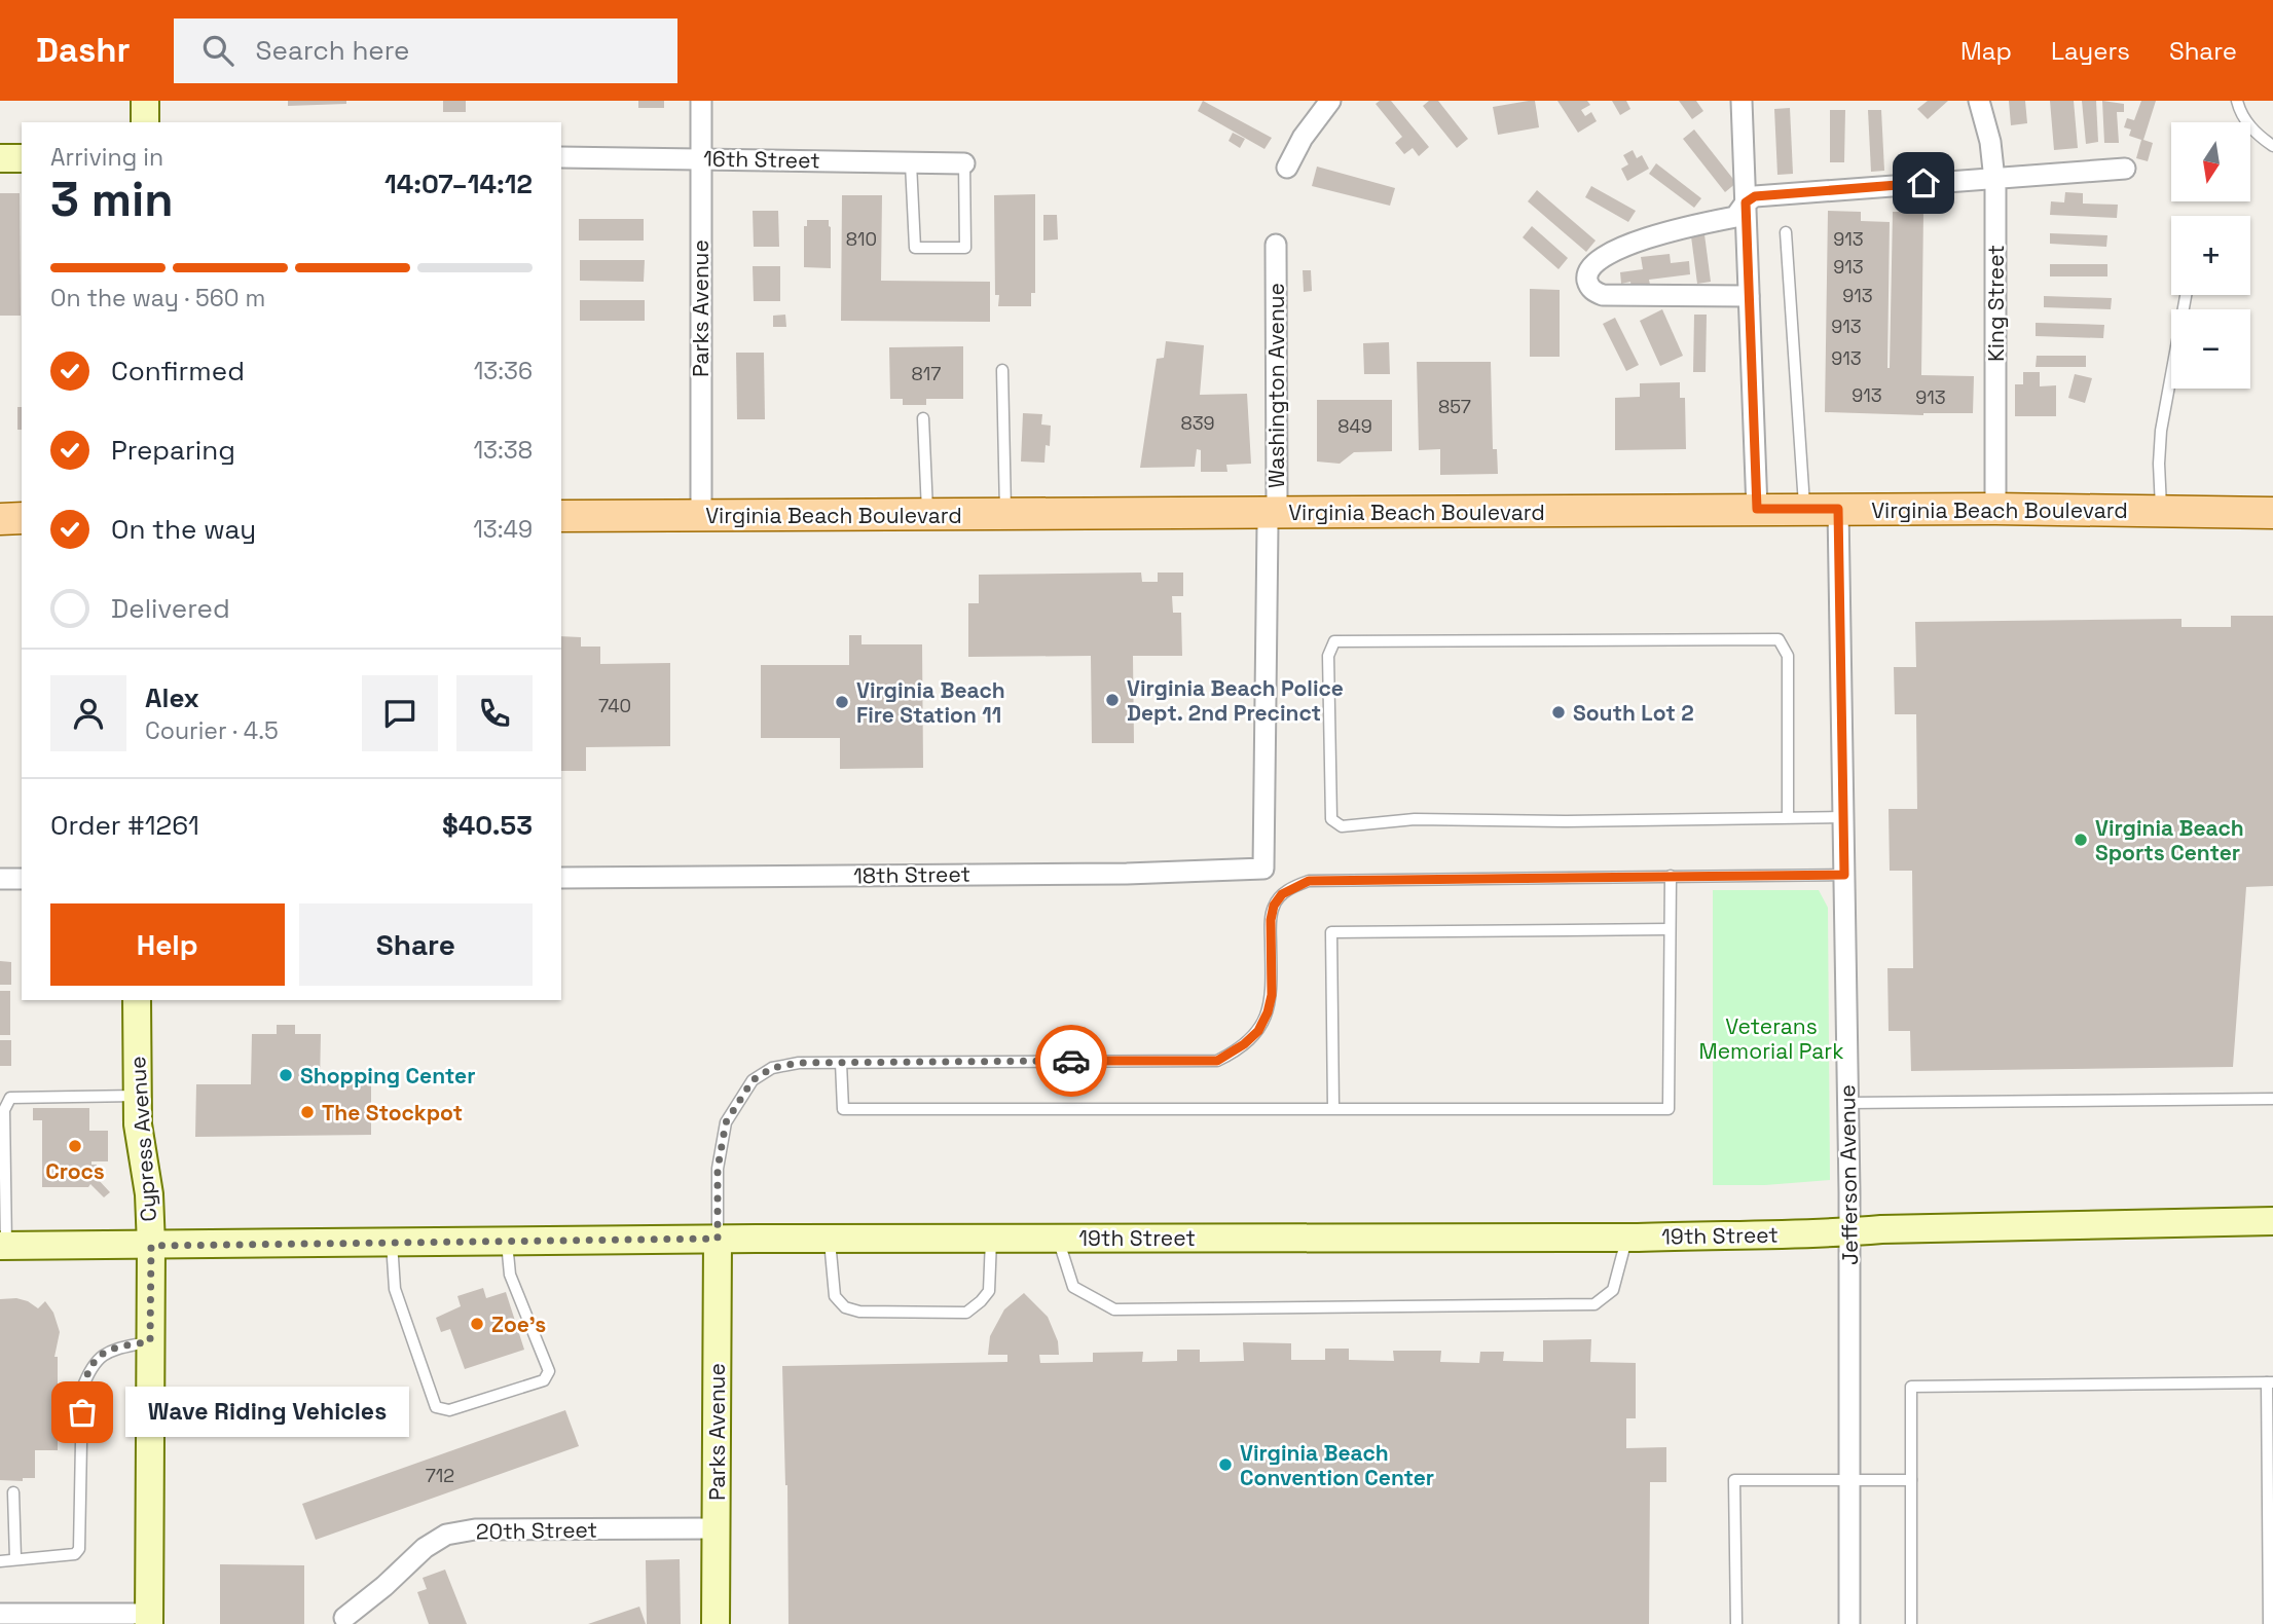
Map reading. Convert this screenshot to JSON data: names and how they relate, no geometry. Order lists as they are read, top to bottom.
{
  "streets": {
    "main road": ["Virginia Beach Boulevard"],
    "street": [
      "16th Street",
      "King Street",
      "Parks Avenue",
      "Washington Avenue",
      "18th Street",
      "Cypress Avenue",
      "Jefferson Avenue",
      "19th Street",
      "20th Street"
    ]
  },
  "crossings": [
    ["16th Street", "Parks Avenue"],
    ["King Street", "Virginia Beach Boulevard"],
    ["Parks Avenue", "Virginia Beach Boulevard"],
    ["Parks Avenue", "19th Street"],
    ["Parks Avenue", "20th Street"],
    ["Washington Avenue", "Virginia Beach Boulevard"],
    ["Washington Avenue", "18th Street"],
    ["Virginia Beach Boulevard", "Jefferson Avenue"],
    ["Cypress Avenue", "19th Street"],
    ["Jefferson Avenue", "19th Street"]
  ],
  "parks": ["Veterans Memorial Park"],
  "places": [
    "Virginia Beach Police Dept. 2nd Precinct",
    "Virginia Beach Fire Station 11",
    "South Lot 2",
    "Virginia Beach Sports Center",
    "Shopping Center",
    "The Stockpot",
    "Crocs",
    "Zoe's",
    "Wave Riding Vehicles",
    "Virginia Beach Convention Center"
  ],
  "house_numbers": [
    "810",
    "913",
    "913",
    "913",
    "913",
    "913",
    "817",
    "913",
    "913",
    "857",
    "839",
    "849",
    "740",
    "712"
  ],
  "north": "bottom",
  "page": {
    "header": "Dashr",
    "search": "Search here",
    "nav": ["Map", "Layers", "Share"],
    "map_buttons": ["+", "−"],
    "heading": ["3 min", "Arriving in", "14:07–14:12"],
    "panel": [
      "Alex",
      "Courier · 4.5",
      "Order #1261",
      "$40.53"
    ],
    "bar": "On the way · 560 m",
    "list": [
      ["Confirmed", "13:36"],
      ["Preparing", "13:38"],
      ["On the way", "13:49"],
      "Delivered"
    ],
    "buttons": ["Help", "Share"],
    "bubble": "Wave Riding Vehicles"
  }
}
